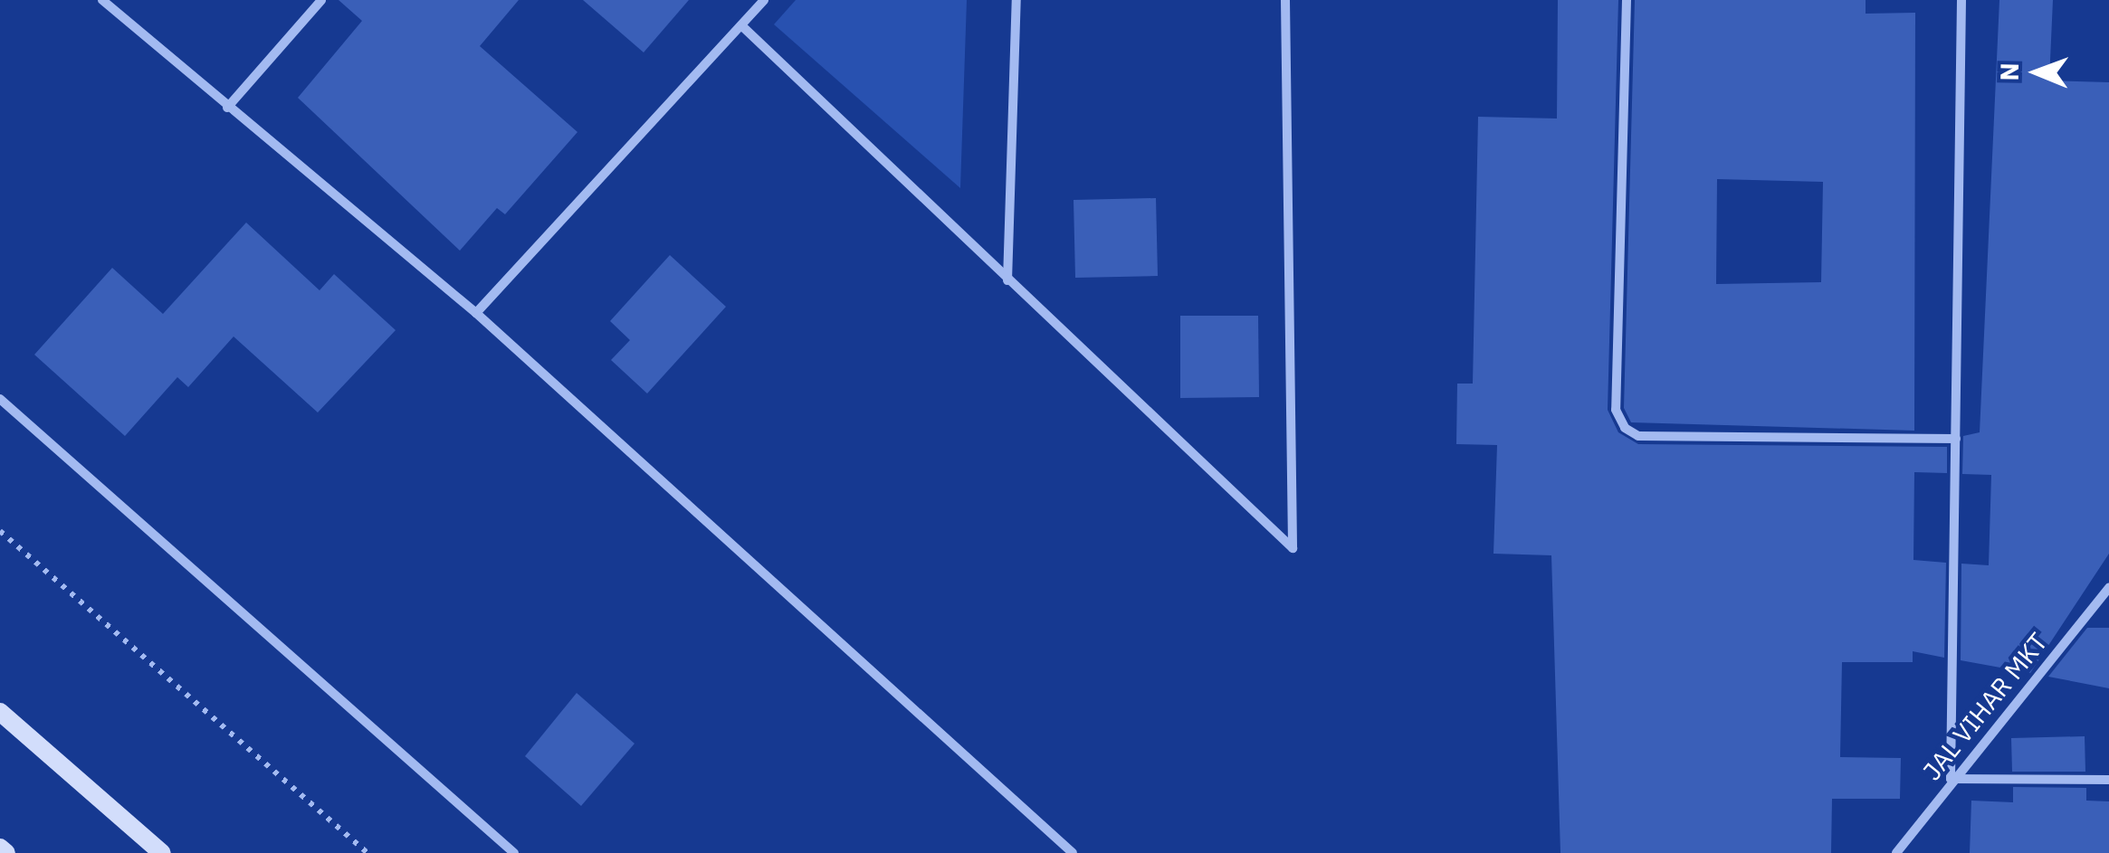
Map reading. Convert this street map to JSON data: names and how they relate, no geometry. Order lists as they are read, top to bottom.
{
  "streets": {
    "street": ["JAL VIHAR MKT"]
  },
  "north": "left"
}
